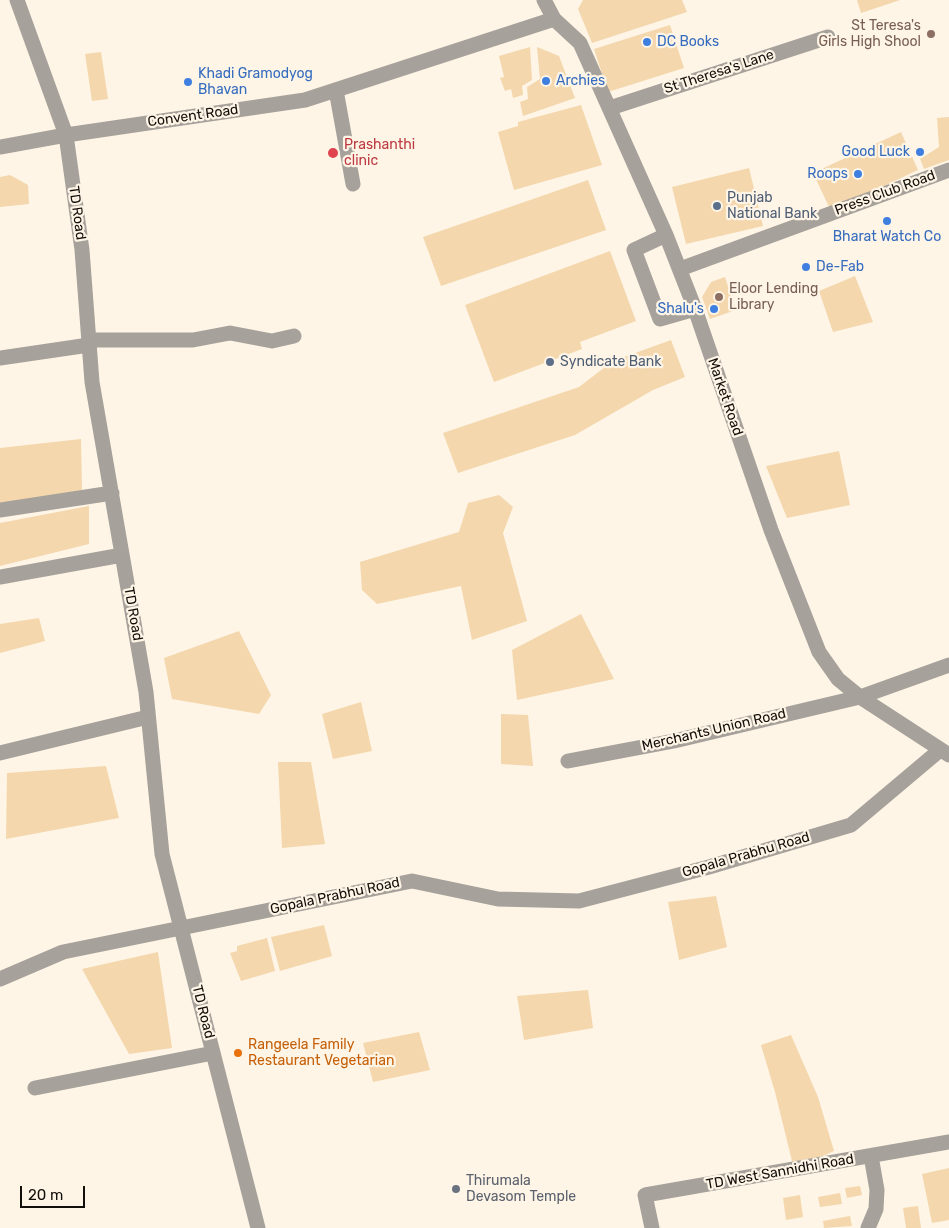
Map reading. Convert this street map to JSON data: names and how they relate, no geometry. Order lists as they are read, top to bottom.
{
  "streets": {
    "street": [
      "St Theresa's Lane",
      "Convent Road",
      "Press Club Road",
      "TD Road",
      "Market Road",
      "Merchants Union Road",
      "Gopala Prabhu Road",
      "TD West Sannidhi Road"
    ]
  },
  "crossings": [
    ["St Theresa's Lane", "Market Road"],
    ["Convent Road", "TD Road"],
    ["Convent Road", "Market Road"],
    ["Press Club Road", "Market Road"],
    ["TD Road", "Gopala Prabhu Road"],
    ["Market Road", "Merchants Union Road"],
    ["Market Road", "Gopala Prabhu Road"]
  ],
  "places": [
    "St Teresa's Girls High Shool",
    "DC Books",
    "Archies",
    "Khadi Gramodyog Bhavan",
    "Good Luck",
    "Prashanthi clinic",
    "Roops",
    "Punjab National Bank",
    "Bharat Watch Co",
    "De-Fab",
    "Eloor Lending Library",
    "Shalu's",
    "Syndicate Bank",
    "Rangeela Family Restaurant Vegetarian",
    "Thirumala Devasom Temple"
  ],
  "scale_bar": "20 m"
}
